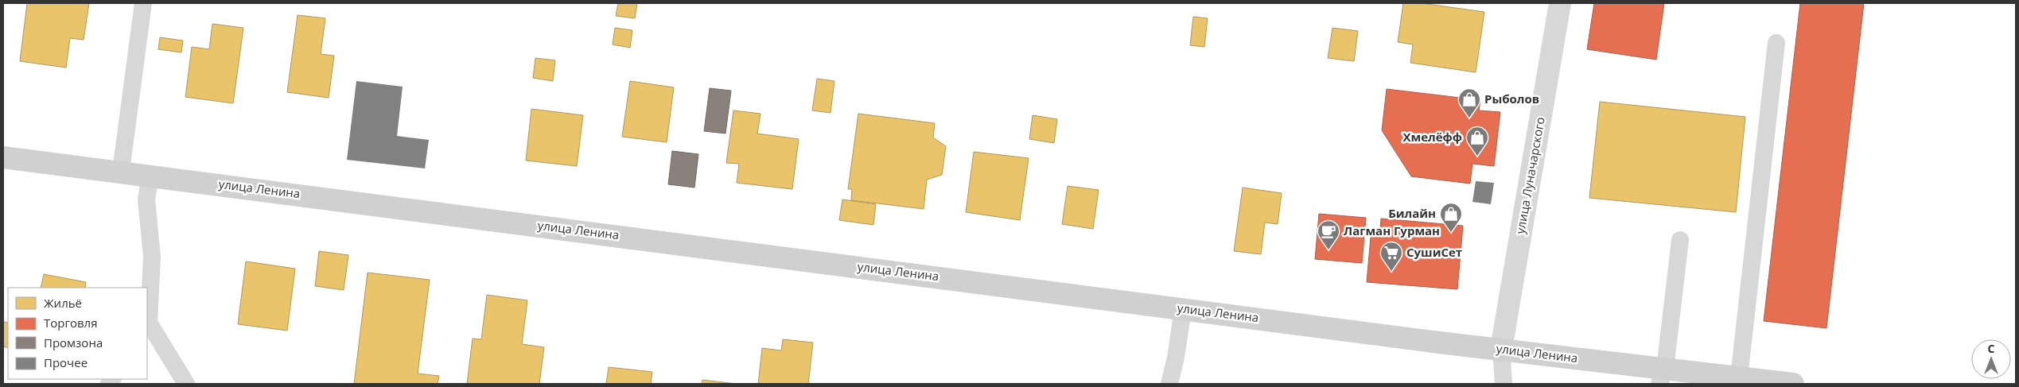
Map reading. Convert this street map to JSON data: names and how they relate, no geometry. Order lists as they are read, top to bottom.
{
  "streets": {
    "main road": ["улица Ленина"],
    "street": ["улица Луначарского"]
  },
  "crossings": [
    ["улица Луначарского", "улица Ленина"]
  ],
  "places": {
    "shop": ["Рыболов", "Хмелёфф", "Билайн"],
    "cafe": ["Лагман Гурман"],
    "supermarket": ["СушиСет"]
  },
  "legend": [
    "Жильё",
    "Торговля",
    "Промзона",
    "Прочее"
  ],
  "north": "top"
}
